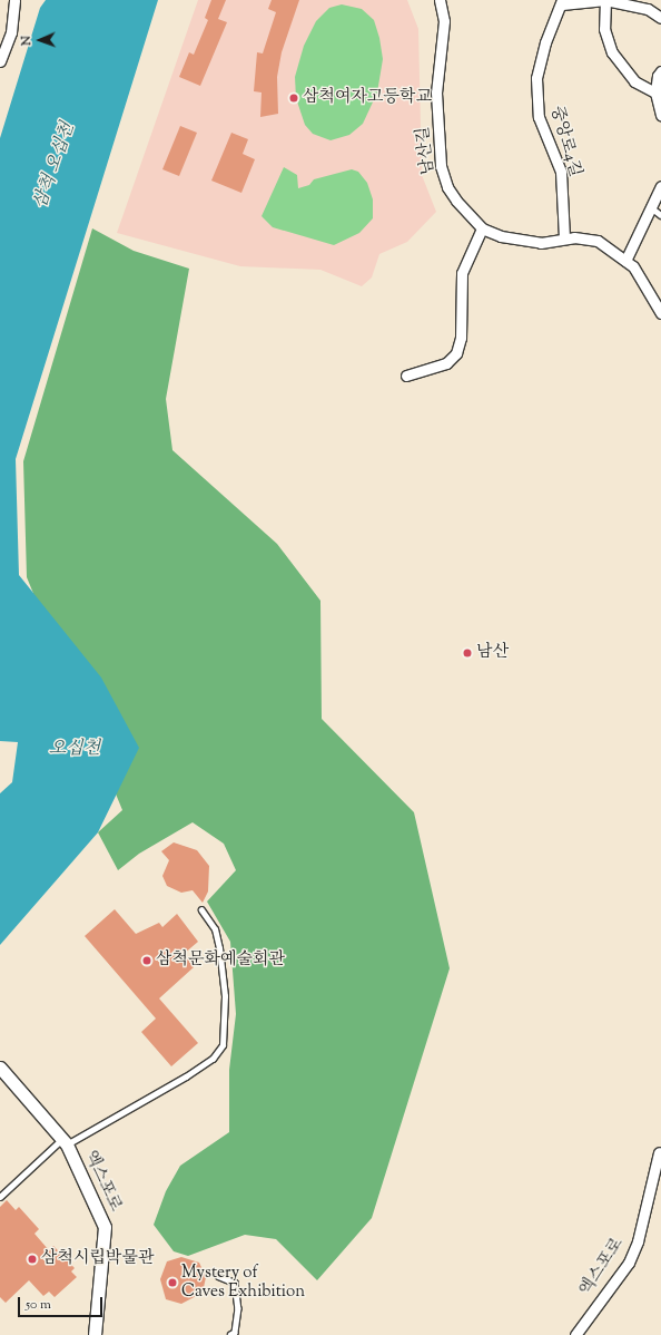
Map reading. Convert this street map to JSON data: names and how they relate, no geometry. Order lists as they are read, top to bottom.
{
  "streets": {
    "street": ["중앙로4길", "남산길", "엑스포로"]
  },
  "water": ["삼척 오십천", "오십천"],
  "places": [
    "삼척여자고등학교",
    "남산",
    "삼척문화예술회관",
    "삼척시립박물관",
    "Mystery of Caves Exhibition"
  ],
  "scale_bar": "50 m",
  "north": "left"
}
